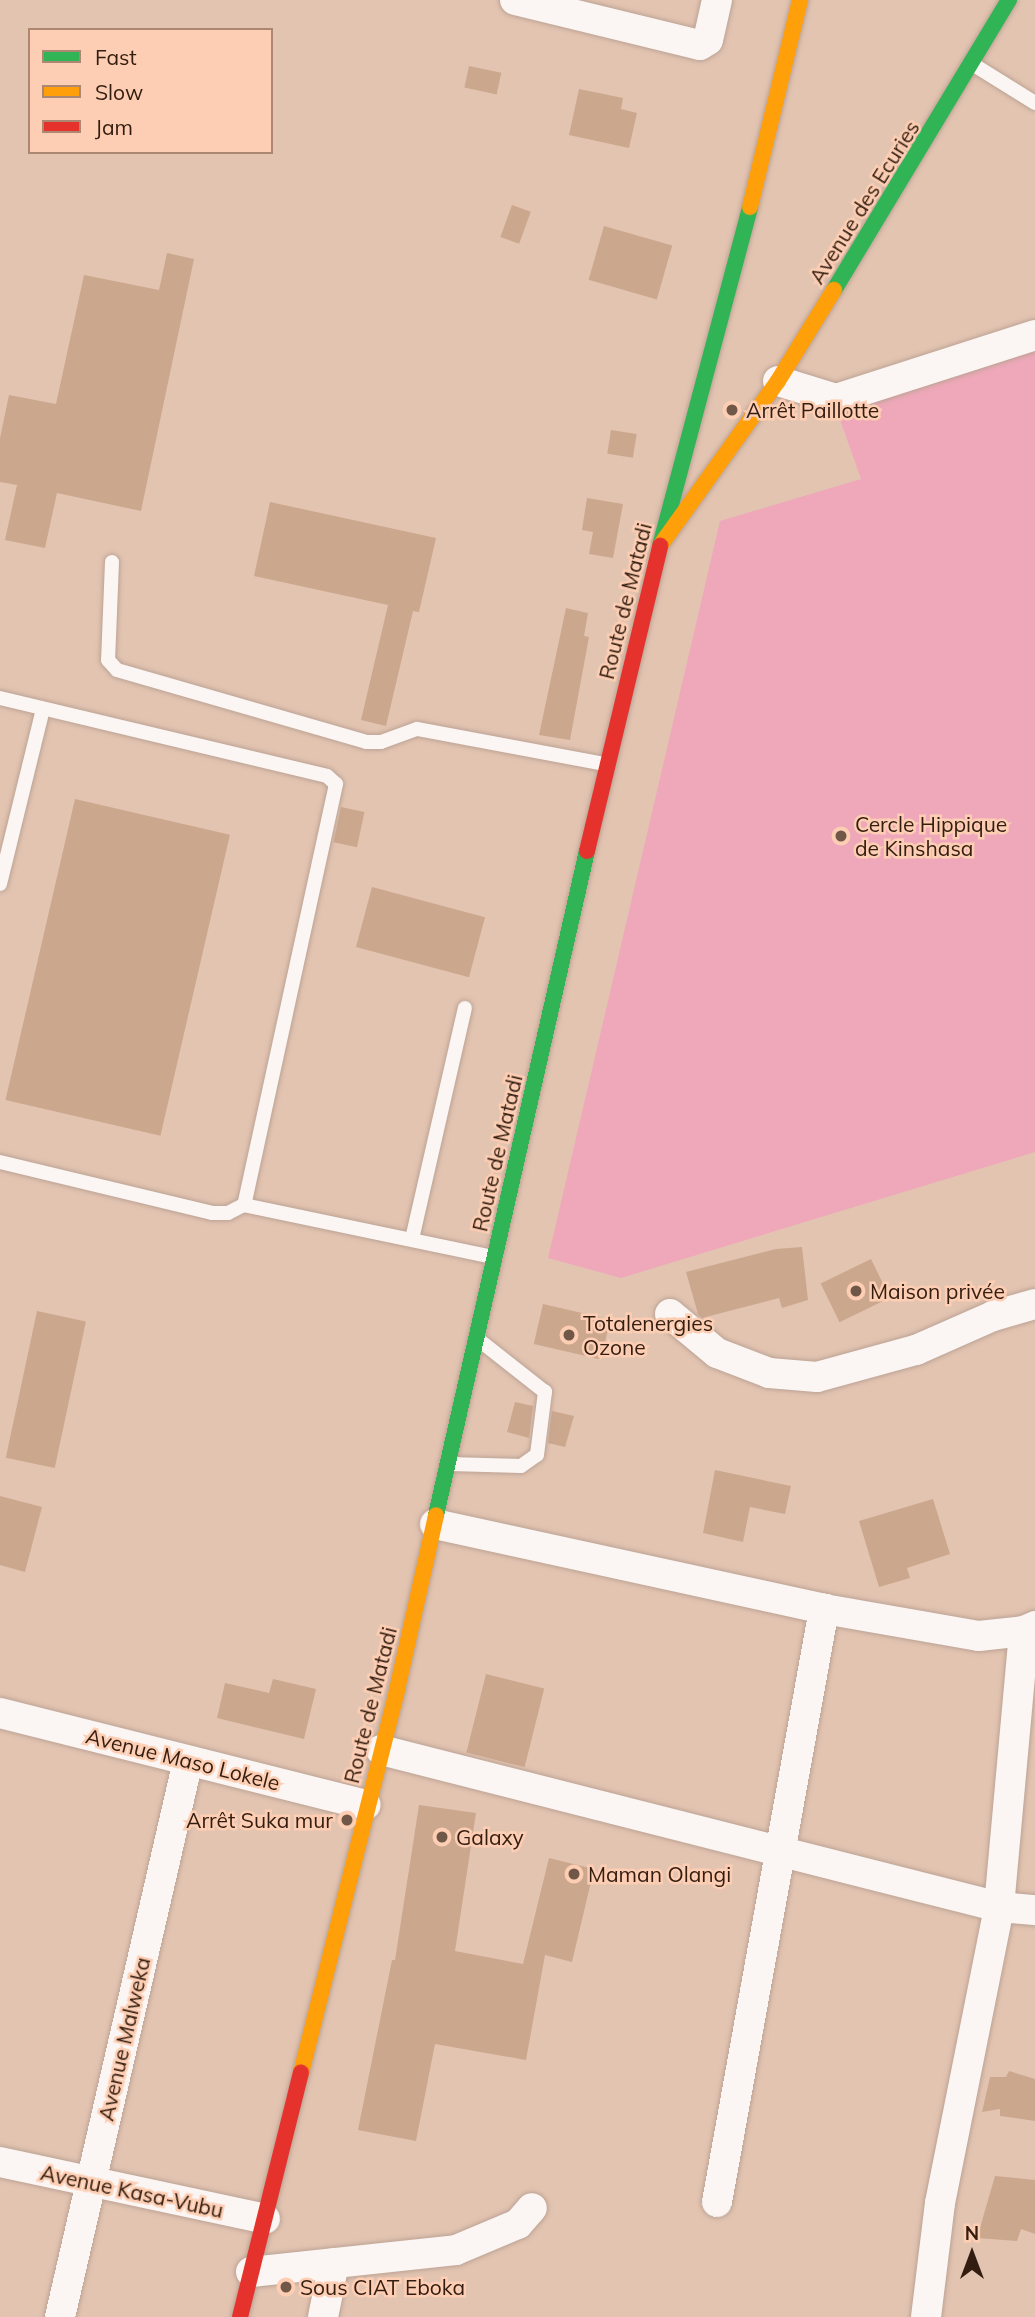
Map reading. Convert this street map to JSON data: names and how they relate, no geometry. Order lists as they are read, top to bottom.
{
  "streets": {
    "main road": ["Avenue des Ecuries", "Route de Matadi"],
    "street": ["Avenue Maso Lokele", "Avenue Malweka", "Avenue Kasa-Vubu"]
  },
  "crossings": [
    ["Avenue des Ecuries", "Route de Matadi"],
    ["Route de Matadi", "Avenue Maso Lokele"],
    ["Route de Matadi", "Avenue Kasa-Vubu"],
    ["Avenue Maso Lokele", "Avenue Malweka"],
    ["Avenue Malweka", "Avenue Kasa-Vubu"]
  ],
  "places": [
    "Arrêt Paillotte",
    "Cercle Hippique de Kinshasa",
    "Maison privée",
    "Totalenergies Ozone",
    "Arrêt Suka mur",
    "Galaxy",
    "Maman Olangi",
    "Sous CIAT Eboka"
  ],
  "legend": ["Fast", "Slow", "Jam"],
  "north": "top"
}
